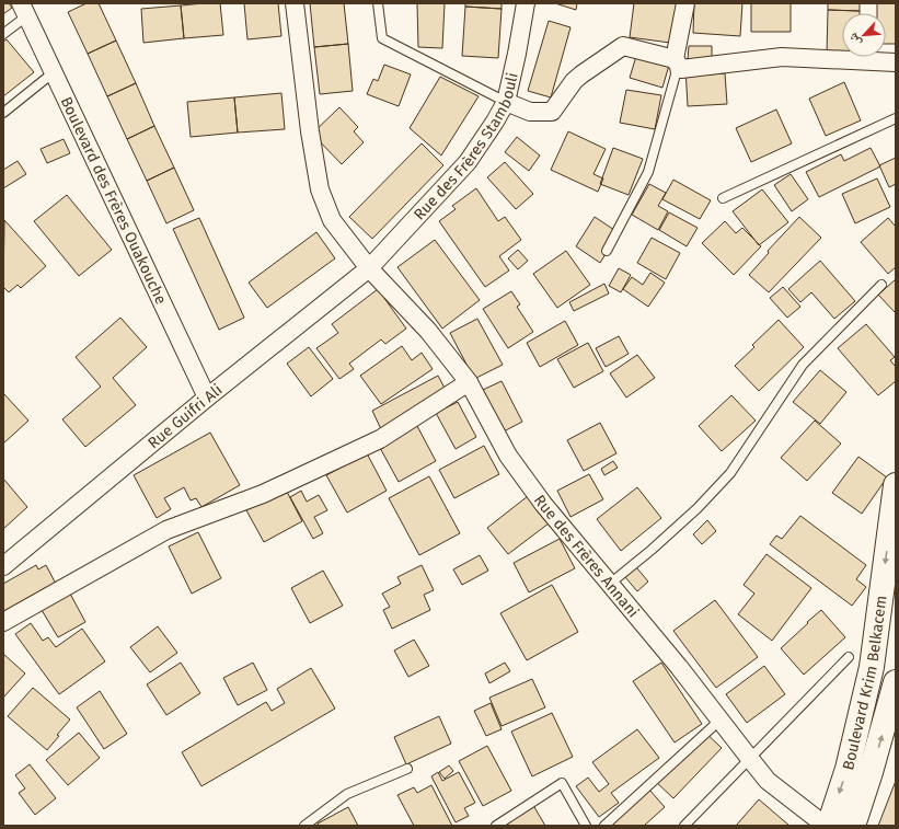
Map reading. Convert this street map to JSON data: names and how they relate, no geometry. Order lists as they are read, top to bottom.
{
  "streets": {
    "main road": ["Boulevard Krim Belkacem"],
    "street": [
      "Rue des Frères Stambouli",
      "Boulevard des Frères Ouakouche",
      "Rue Guifri Ali",
      "Rue des Frères Annani"
    ]
  },
  "crossings": [
    ["Rue des Frères Stambouli", "Rue Guifri Ali"],
    ["Rue des Frères Stambouli", "Rue des Frères Annani"],
    ["Boulevard des Frères Ouakouche", "Rue Guifri Ali"],
    ["Rue Guifri Ali", "Rue des Frères Annani"],
    ["Rue des Frères Annani", "Boulevard Krim Belkacem"]
  ],
  "north": "bottom left"
}
